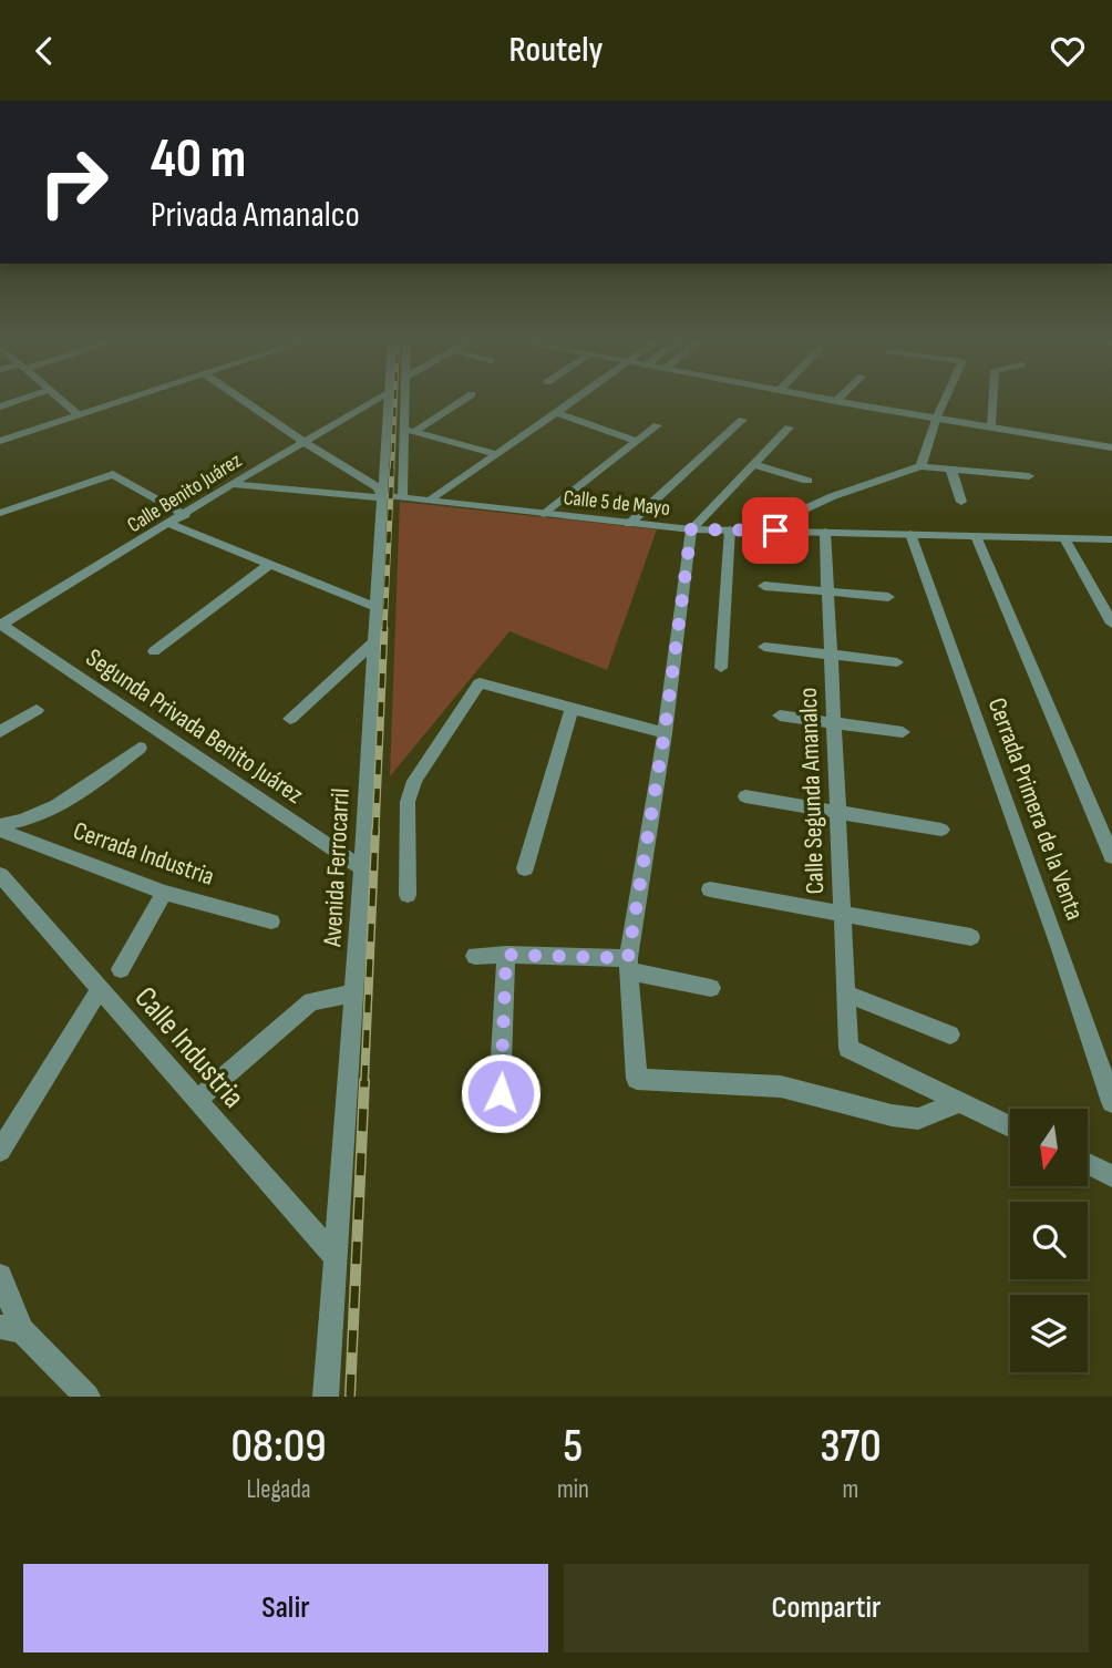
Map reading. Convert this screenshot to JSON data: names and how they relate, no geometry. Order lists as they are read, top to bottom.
{
  "streets": {
    "street": [
      "Calle Benito Juárez",
      "Calle 5 de Mayo",
      "Segunda Privada Benito Juárez",
      "Calle Segunda Amanalco",
      "Cerrada Primera de la Venta",
      "Cerrada Industria",
      "Avenida Ferrocarril",
      "Calle Industria"
    ]
  },
  "crossings": [
    ["Calle Benito Juárez", "Calle 5 de Mayo"],
    ["Calle Benito Juárez", "Segunda Privada Benito Juárez"],
    ["Calle 5 de Mayo", "Calle Segunda Amanalco"],
    ["Calle 5 de Mayo", "Cerrada Primera de la Venta"],
    ["Calle 5 de Mayo", "Avenida Ferrocarril"],
    ["Segunda Privada Benito Juárez", "Avenida Ferrocarril"],
    ["Avenida Ferrocarril", "Calle Industria"]
  ],
  "north": "bottom",
  "page": {
    "header": "Routely",
    "turn": ["40 m", "Privada Amanalco"],
    "eta": [
      "08:09",
      "Llegada",
      "5",
      "min",
      "370",
      "m"
    ],
    "buttons": ["Salir", "Compartir"]
  }
}
